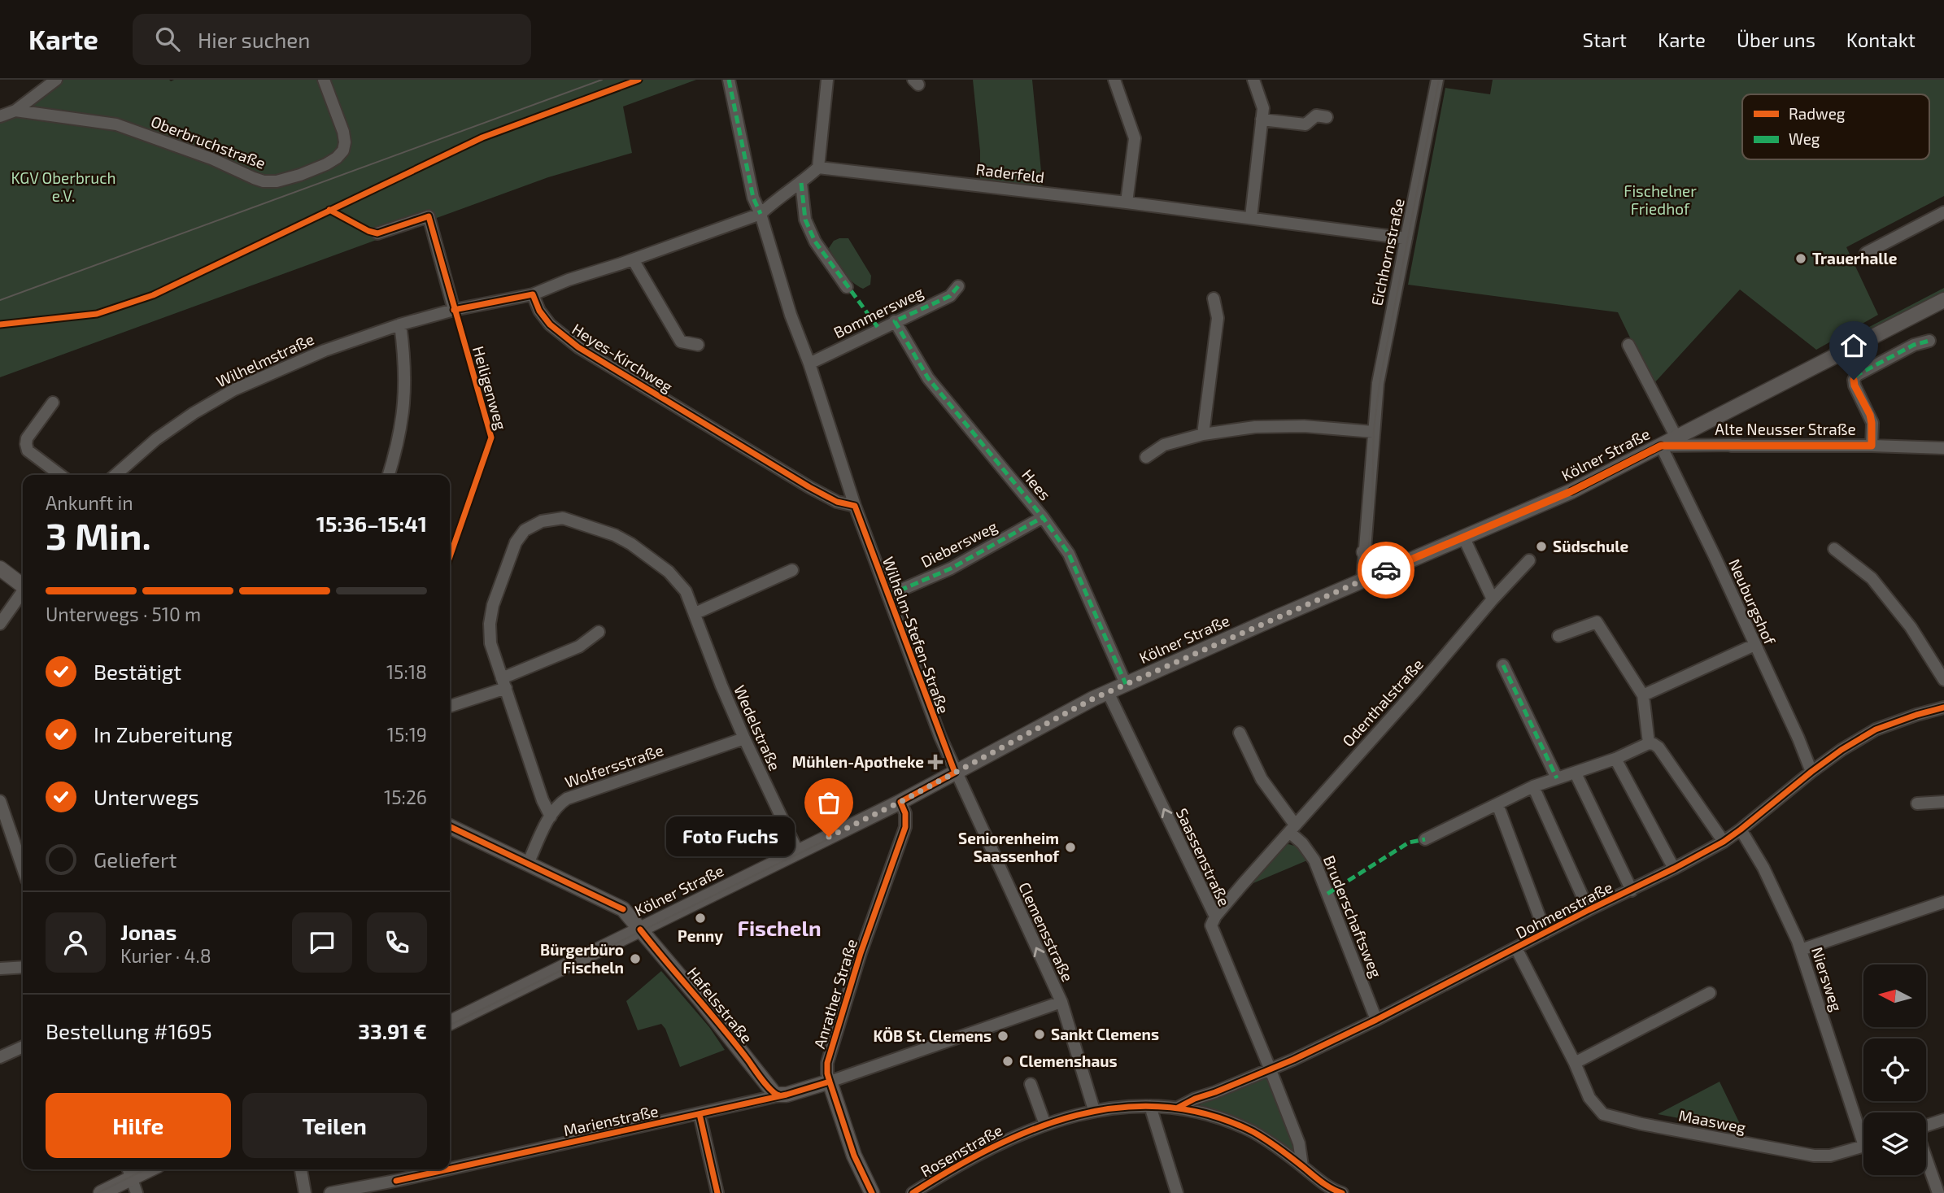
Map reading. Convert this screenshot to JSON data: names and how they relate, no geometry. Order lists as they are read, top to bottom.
{
  "streets": {
    "main road": [
      "Kölner Straße",
      "Anrather Straße",
      "Hafelsstraße",
      "Marienstraße"
    ],
    "street": [
      "Oberbruchstraße",
      "Raderfeld",
      "Eichhornstraße",
      "Bommersweg",
      "Heyes-Kirchweg",
      "Wilhelmstraße",
      "Alte Neusser Straße",
      "Hees",
      "Diebersweg",
      "Neuburgshof",
      "Wilhelm-Stefen-Straße",
      "Odenthalstraße",
      "Wedelstraße",
      "Wolfersstraße",
      "Saassenstraße",
      "Dohmenstraße",
      "Bruderschaftsweg",
      "Clemensstraße",
      "Niersweg",
      "Maasweg",
      "Rosenstraße"
    ],
    "cycle path": ["Heiligenweg"]
  },
  "crossings": [
    ["Raderfeld", "Eichhornstraße"],
    ["Eichhornstraße", "Kölner Straße"],
    ["Bommersweg", "Hees"],
    ["Bommersweg", "Wilhelm-Stefen-Straße"],
    ["Heyes-Kirchweg", "Wilhelm-Stefen-Straße"],
    ["Alte Neusser Straße", "Kölner Straße"],
    ["Alte Neusser Straße", "Neuburgshof"],
    ["Kölner Straße", "Hees"],
    ["Kölner Straße", "Neuburgshof"],
    ["Kölner Straße", "Wilhelm-Stefen-Straße"],
    ["Kölner Straße", "Wedelstraße"],
    ["Kölner Straße", "Saassenstraße"],
    ["Kölner Straße", "Clemensstraße"],
    ["Kölner Straße", "Anrather Straße"],
    ["Kölner Straße", "Hafelsstraße"],
    ["Hees", "Diebersweg"],
    ["Diebersweg", "Wilhelm-Stefen-Straße"],
    ["Neuburgshof", "Dohmenstraße"],
    ["Wilhelm-Stefen-Straße", "Clemensstraße"],
    ["Odenthalstraße", "Saassenstraße"],
    ["Odenthalstraße", "Bruderschaftsweg"],
    ["Wedelstraße", "Wolfersstraße"],
    ["Wolfersstraße", "Hafelsstraße"],
    ["Saassenstraße", "Dohmenstraße"],
    ["Saassenstraße", "Rosenstraße"],
    ["Dohmenstraße", "Bruderschaftsweg"],
    ["Dohmenstraße", "Niersweg"],
    ["Dohmenstraße", "Maasweg"],
    ["Dohmenstraße", "Rosenstraße"],
    ["Clemensstraße", "Marienstraße"],
    ["Clemensstraße", "Rosenstraße"],
    ["Anrather Straße", "Marienstraße"],
    ["Hafelsstraße", "Marienstraße"]
  ],
  "one_way": ["Saassenstraße", "Clemensstraße"],
  "districts": ["Fischeln"],
  "parks": ["KGV Oberbruch e.V.", "Fischelner Friedhof"],
  "places": {
    "other": [
      "Trauerhalle",
      "Südschule",
      "Foto Fuchs",
      "Seniorenheim Saassenhof",
      "Penny",
      "Bürgerbüro Fischeln",
      "Sankt Clemens",
      "KÖB St. Clemens",
      "Clemenshaus"
    ],
    "health": ["Mühlen-Apotheke"]
  },
  "legend": ["Radweg", "Weg"],
  "north": "left",
  "page": {
    "header": "Karte",
    "search": "Hier suchen",
    "nav": [
      "Start",
      "Karte",
      "Über uns",
      "Kontakt"
    ],
    "heading": ["3 Min.", "Ankunft in", "15:36–15:41"],
    "panel": [
      "Jonas",
      "Kurier · 4.8",
      "Bestellung #1695",
      "33.91 €"
    ],
    "bar": "Unterwegs · 510 m",
    "list": [
      ["Bestätigt", "15:18"],
      ["In Zubereitung", "15:19"],
      ["Unterwegs", "15:26"],
      "Geliefert"
    ],
    "bubble": "Foto Fuchs",
    "buttons": ["Hilfe", "Teilen"]
  }
}
